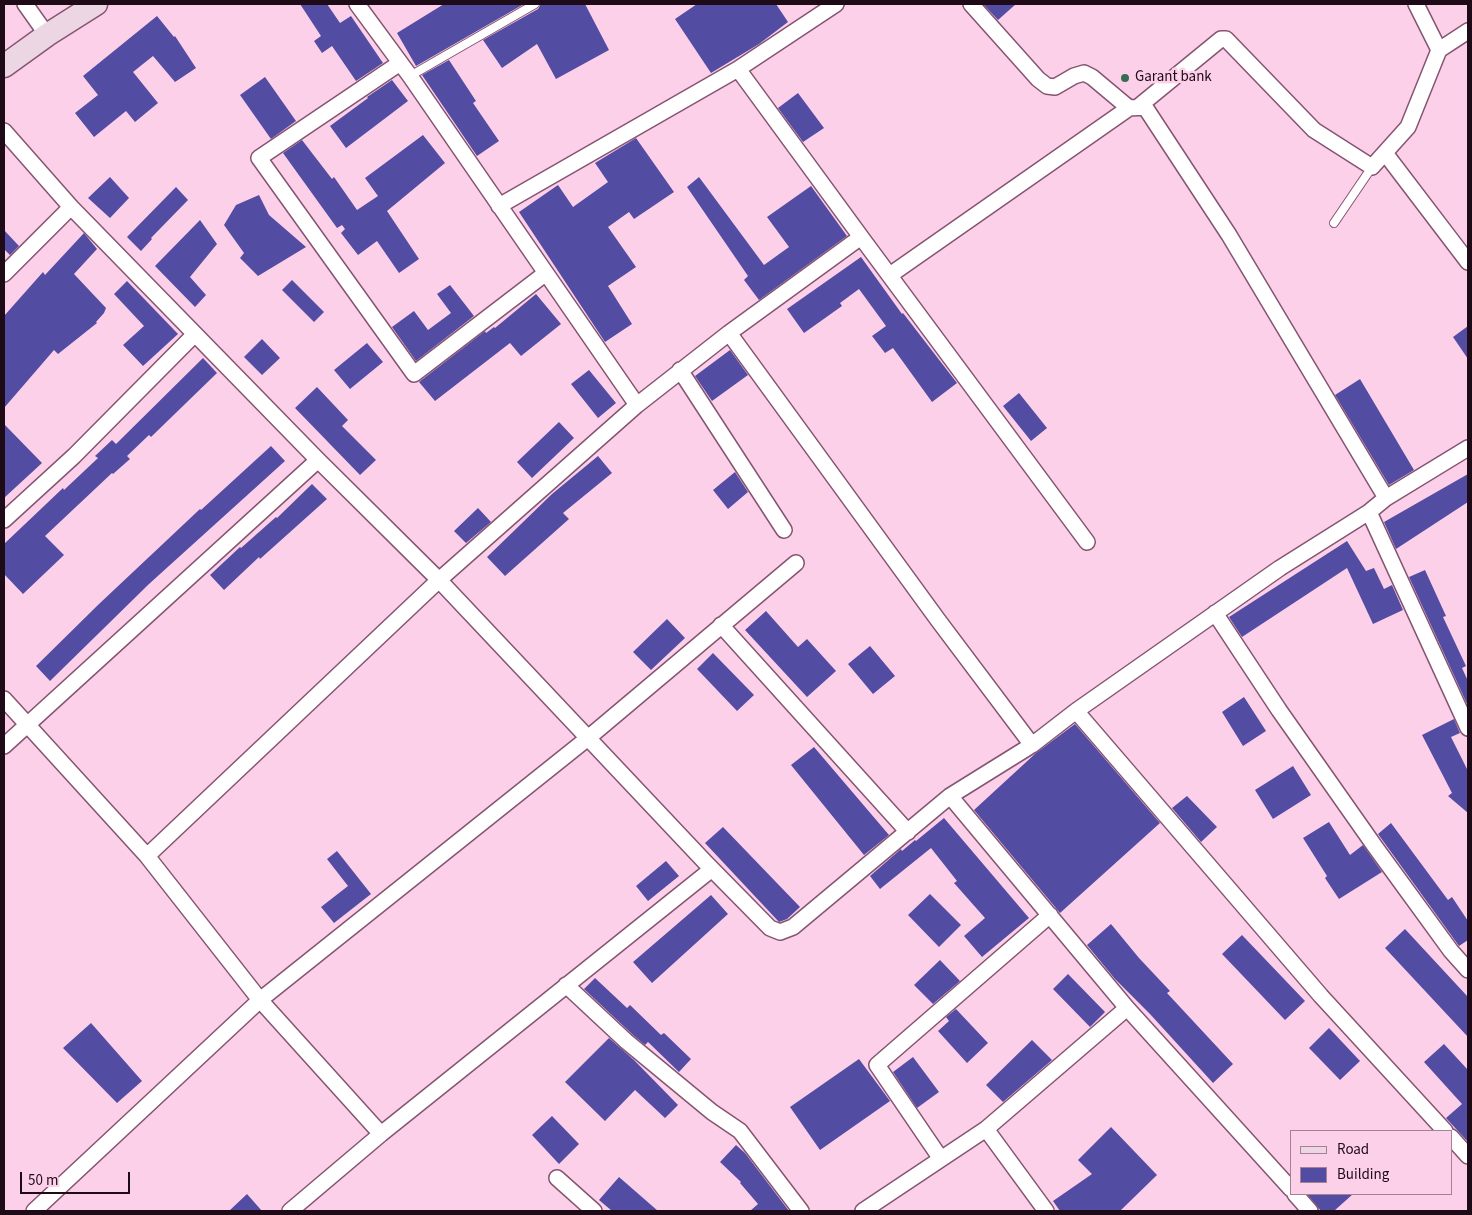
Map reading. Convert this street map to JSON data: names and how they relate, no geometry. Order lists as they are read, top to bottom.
{
  "places": ["Garant bank"],
  "legend": ["Road", "Building"],
  "scale_bar": "50 m"
}
